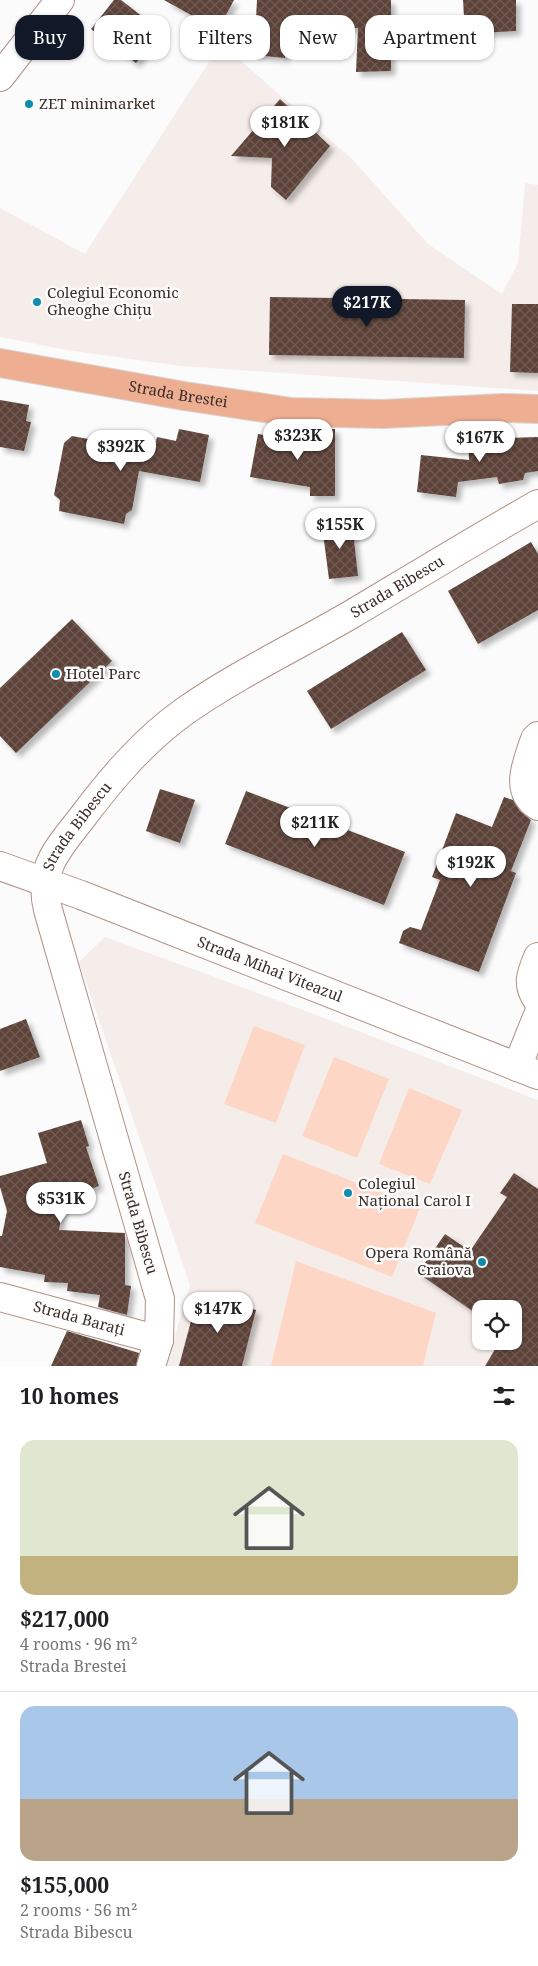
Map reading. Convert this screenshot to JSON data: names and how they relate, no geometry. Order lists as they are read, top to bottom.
{
  "streets": {
    "main road": ["Strada Brestei"],
    "street": ["Strada Bibescu", "Strada Mihai Viteazul", "Strada Barați"]
  },
  "crossings": [
    ["Strada Bibescu", "Strada Mihai Viteazul"],
    ["Strada Bibescu", "Strada Barați"]
  ],
  "places": [
    "ZET minimarket",
    "Colegiul Economic Gheoghe Chițu",
    "Hotel Parc",
    "Colegiul Național Carol I",
    "Opera Română Craiova"
  ],
  "page": {
    "chip": [
      "Buy",
      "Rent",
      "Filters",
      "New",
      "Apartment"
    ],
    "price": [
      "$181K",
      "$217K",
      "$323K",
      "$167K",
      "$392K",
      "$155K",
      "$211K",
      "$192K",
      "$531K",
      "$147K"
    ],
    "heading": "10 homes",
    "list": [
      {
        "name": "$217,000",
        "note": "4 rooms · 96 m² · Strada Brestei"
      },
      {
        "name": "$155,000",
        "note": "2 rooms · 56 m² · Strada Bibescu"
      }
    ]
  }
}
